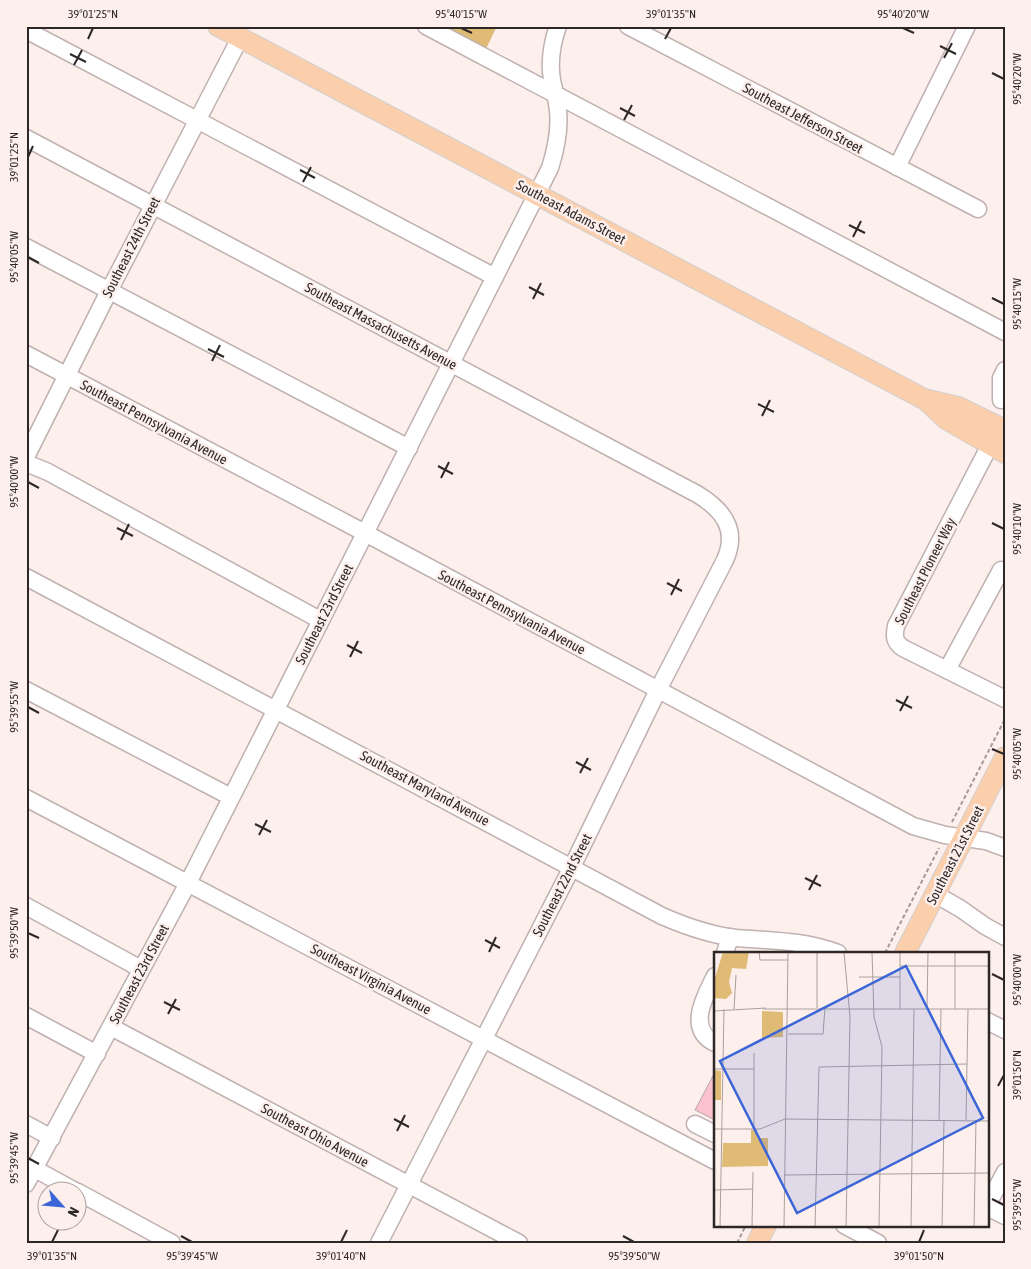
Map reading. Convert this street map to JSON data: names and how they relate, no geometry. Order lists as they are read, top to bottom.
{
  "streets": {
    "main road": ["Southeast Adams Street", "Southeast 21st Street"],
    "street": [
      "Southeast Jefferson Street",
      "Southeast 24th Street",
      "Southeast Massachusetts Avenue",
      "Southeast Pennsylvania Avenue",
      "Southeast Pioneer Way",
      "Southeast 23rd Street",
      "Southeast Maryland Avenue",
      "Southeast 22nd Street",
      "Southeast Virginia Avenue",
      "Southeast Ohio Avenue"
    ]
  },
  "crossings": [
    ["Southeast Adams Street", "Southeast 24th Street"],
    ["Southeast Adams Street", "Southeast Pioneer Way"],
    ["Southeast Adams Street", "Southeast 23rd Street"],
    ["Southeast 24th Street", "Southeast Massachusetts Avenue"],
    ["Southeast 24th Street", "Southeast Pennsylvania Avenue"],
    ["Southeast Massachusetts Avenue", "Southeast 23rd Street"],
    ["Southeast Massachusetts Avenue", "Southeast 22nd Street"],
    ["Southeast Pennsylvania Avenue", "Southeast 23rd Street"],
    ["Southeast Pennsylvania Avenue", "Southeast 21st Street"],
    ["Southeast Pennsylvania Avenue", "Southeast 22nd Street"],
    ["Southeast 23rd Street", "Southeast Maryland Avenue"],
    ["Southeast 23rd Street", "Southeast Virginia Avenue"],
    ["Southeast 23rd Street", "Southeast Ohio Avenue"],
    ["Southeast Maryland Avenue", "Southeast 22nd Street"],
    ["Southeast 22nd Street", "Southeast Virginia Avenue"],
    ["Southeast 22nd Street", "Southeast Ohio Avenue"]
  ],
  "north": "bottom right",
  "coordinates": [
    "39°01'25\"N",
    "95°40'15\"W",
    "39°01'35\"N",
    "95°40'20\"W",
    "95°40'05\"W",
    "95°40'00\"W",
    "95°40'10\"W",
    "95°39'55\"W",
    "95°39'50\"W",
    "39°01'50\"N",
    "95°39'45\"W",
    "39°01'40\"N"
  ]
}
